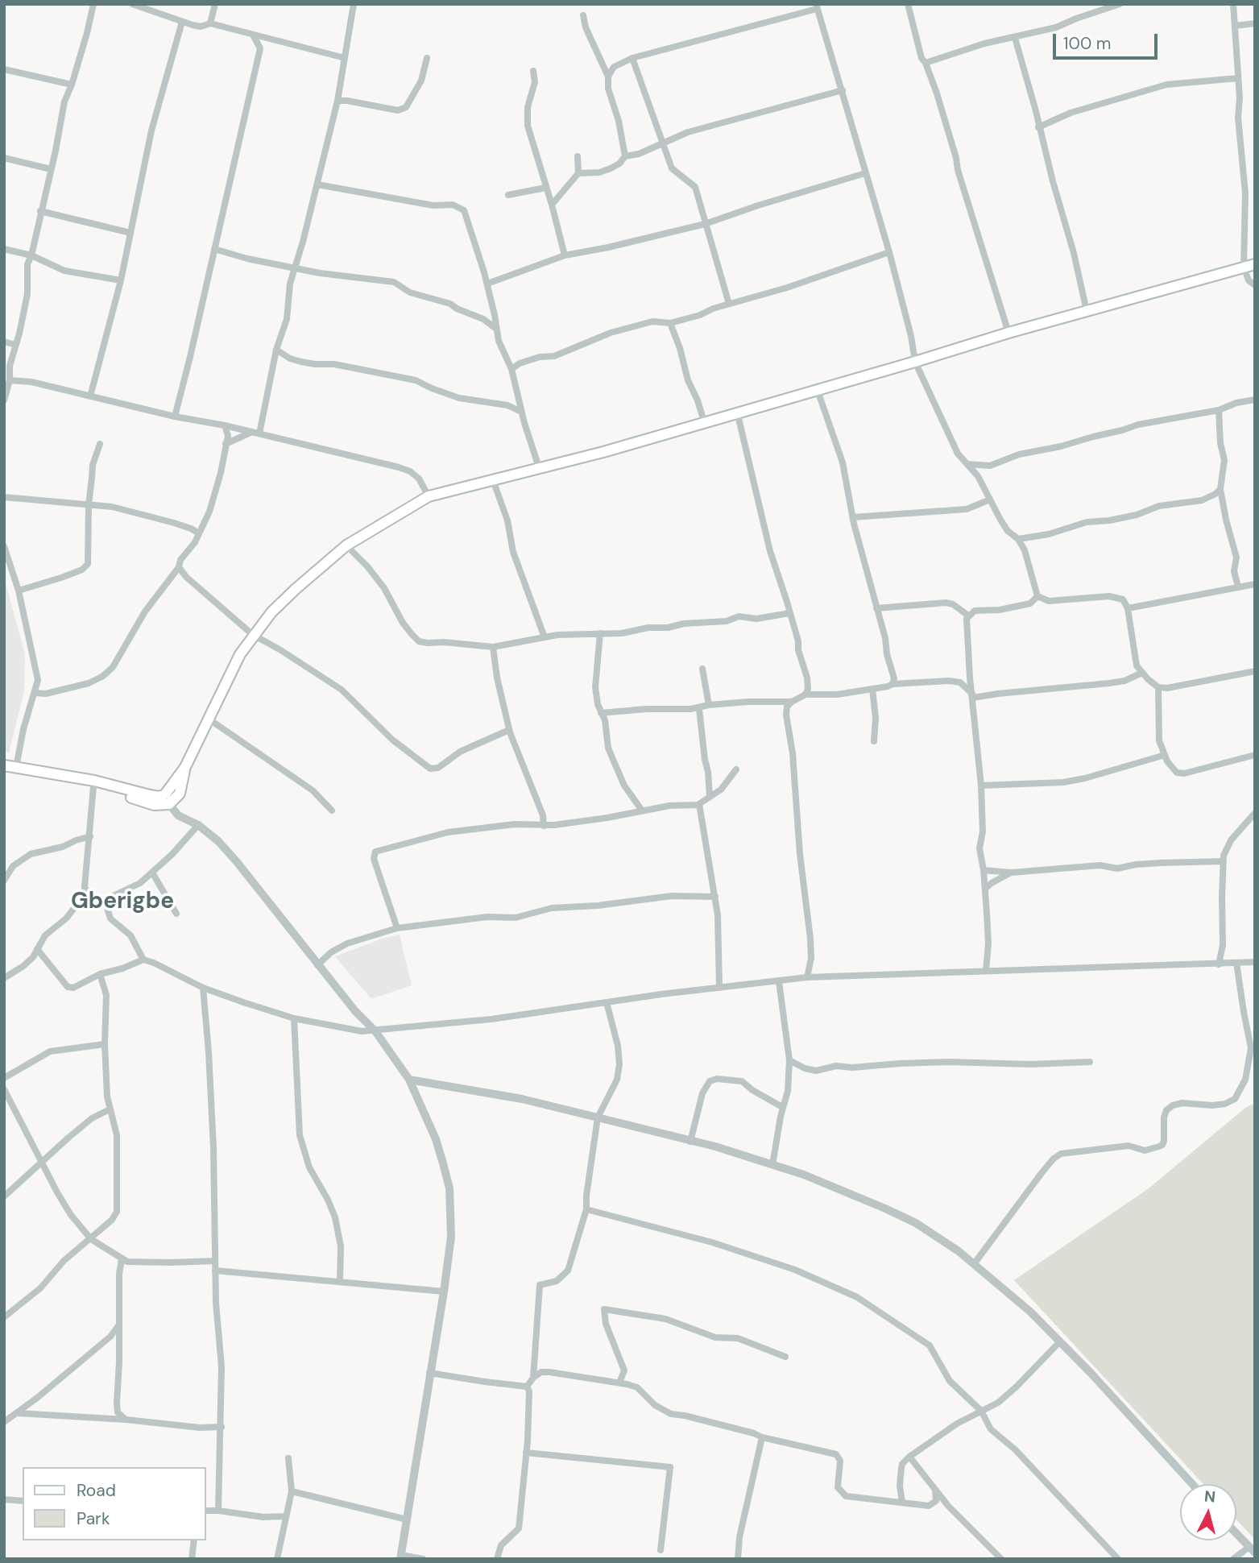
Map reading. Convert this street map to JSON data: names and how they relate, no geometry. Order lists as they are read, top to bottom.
{
  "districts": ["Gberigbe"],
  "legend": ["Road", "Park"],
  "scale_bar": "100 m",
  "north": "top"
}
